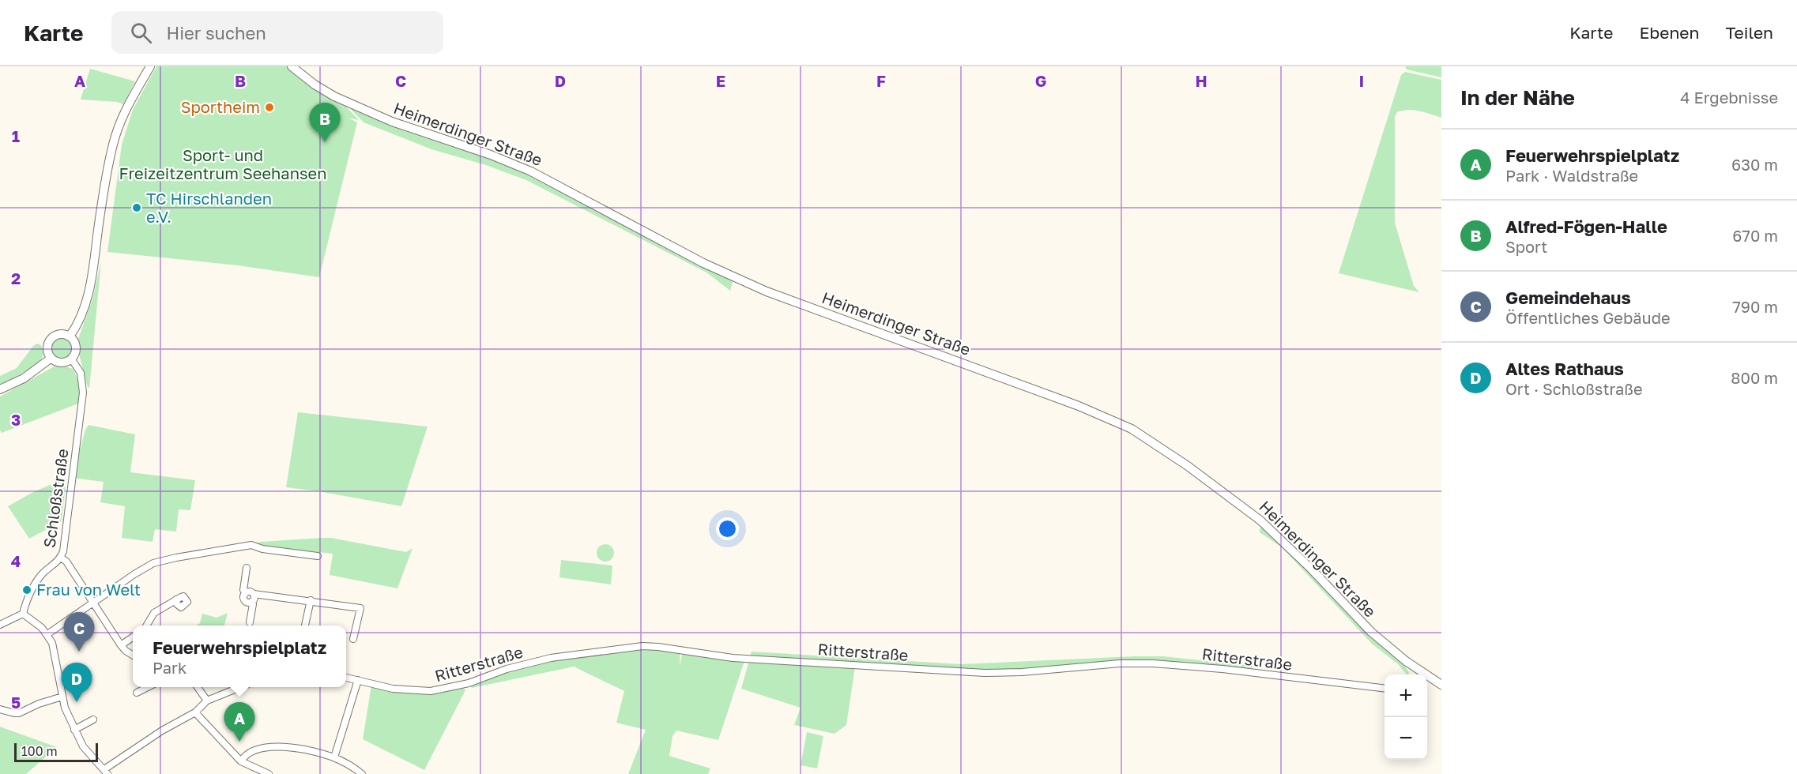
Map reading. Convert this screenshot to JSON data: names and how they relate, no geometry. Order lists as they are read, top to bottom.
{
  "streets": {
    "main road": ["Heimerdinger Straße"],
    "street": ["Schloßstraße", "Ritterstraße"]
  },
  "parks": ["Sport- und Freizeitzentrum Seehansen"],
  "places": ["Sportheim", "TC Hirschlanden e.V.", "Frau von Welt"],
  "scale_bar": "100 m",
  "page": {
    "header": "Karte",
    "search": "Hier suchen",
    "nav": ["Karte", "Ebenen", "Teilen"],
    "heading": ["In der Nähe", "4 Ergebnisse"],
    "pins": [
      "B",
      "C",
      "D",
      "A"
    ],
    "list": [
      {
        "mark": "A",
        "name": "Feuerwehrspielplatz",
        "note": "Park · Waldstraße",
        "value": "630 m"
      },
      {
        "mark": "B",
        "name": "Alfred-Fögen-Halle",
        "note": "Sport",
        "value": "670 m"
      },
      {
        "mark": "C",
        "name": "Gemeindehaus",
        "note": "Öffentliches Gebäude",
        "value": "790 m"
      },
      {
        "mark": "D",
        "name": "Altes Rathaus",
        "note": "Ort · Schloßstraße",
        "value": "800 m"
      }
    ],
    "popup": ["Feuerwehrspielplatz", "Park"],
    "map_buttons": ["+", "−"],
    "scale": "100 m"
  },
  "grid": {
    "columns": [
      "A",
      "B",
      "C",
      "D",
      "E",
      "F",
      "G",
      "H",
      "I"
    ],
    "rows": [
      "1",
      "2",
      "3",
      "4",
      "5"
    ]
  }
}
